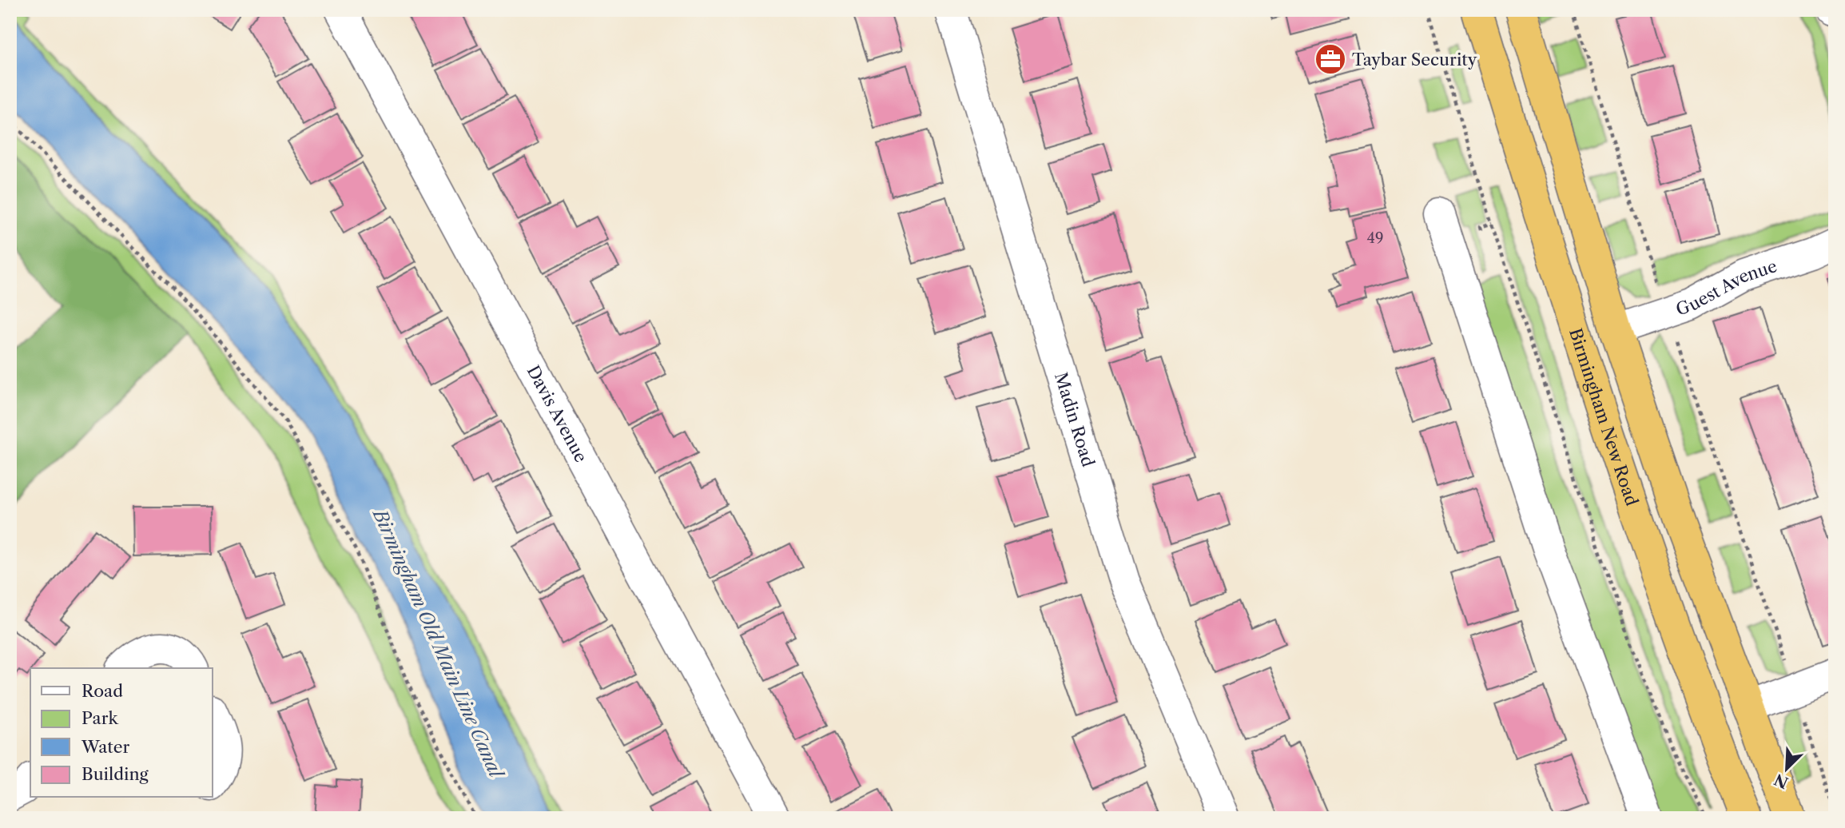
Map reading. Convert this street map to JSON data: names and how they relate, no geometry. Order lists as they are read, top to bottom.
{
  "streets": {
    "highway": ["Birmingham New Road"],
    "street": ["Guest Avenue", "Davis Avenue", "Madin Road"]
  },
  "water": ["Birmingham Old Main Line Canal"],
  "places": {
    "office": ["Taybar Security"]
  },
  "house_numbers": ["49"],
  "legend": [
    "Road",
    "Park",
    "Water",
    "Building"
  ],
  "north": "bottom left"
}
